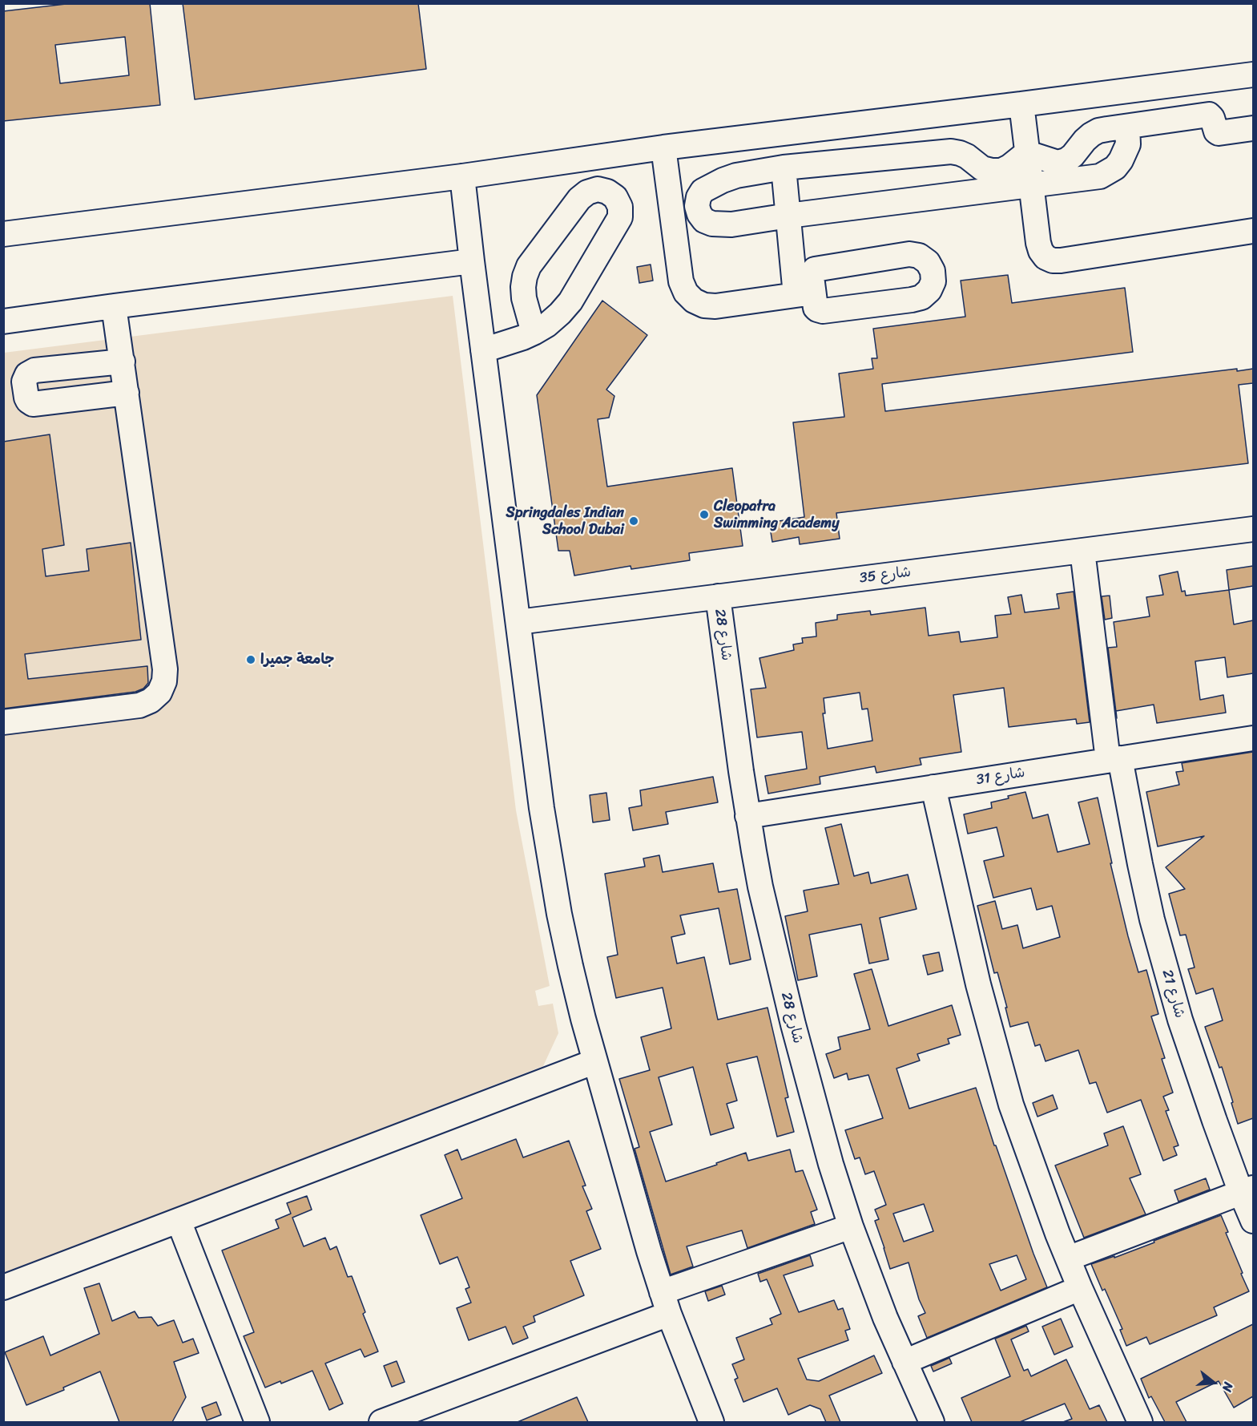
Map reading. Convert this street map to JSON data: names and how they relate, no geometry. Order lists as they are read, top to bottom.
{
  "streets": {
    "street": [
      "شارع 35",
      "شارع 28",
      "شارع 31",
      "شارع 21"
    ]
  },
  "crossings": [
    ["شارع 35", "شارع 28"],
    ["شارع 35", "شارع 21"],
    ["شارع 28", "شارع 31"],
    ["شارع 31", "شارع 21"]
  ],
  "places": ["Cleopatra Swimming Academy", "Springdales Indian School Dubai", "جامعة جميرا"],
  "north": "right"
}
